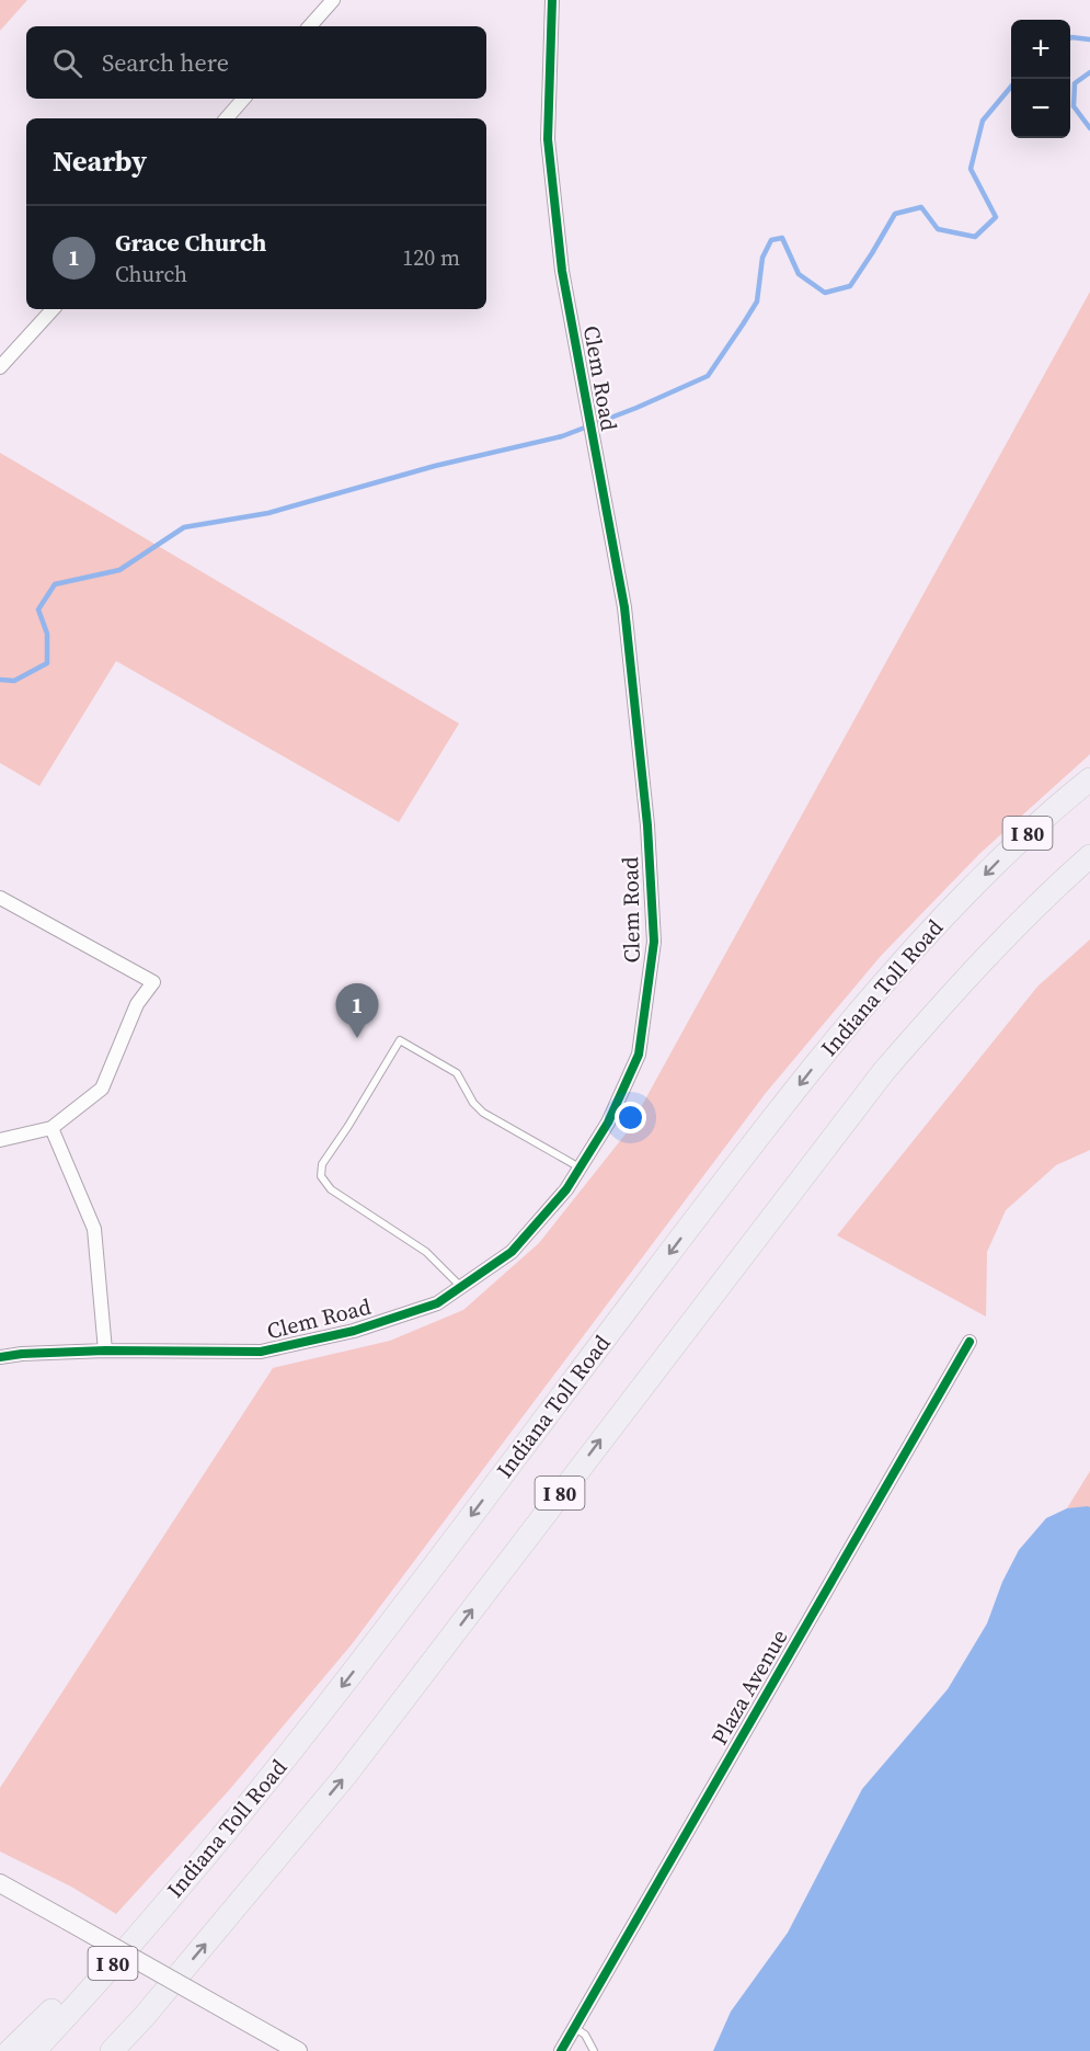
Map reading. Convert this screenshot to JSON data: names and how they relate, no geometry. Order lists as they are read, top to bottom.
{
  "streets": {
    "highway": ["I 80", "Indiana Toll Road"],
    "street": ["Clem Road", "Plaza Avenue"]
  },
  "page": {
    "map_buttons": ["+", "−"],
    "search": "Search here",
    "heading": "Nearby",
    "list": [
      {
        "mark": "1",
        "name": "Grace Church",
        "note": "Church",
        "value": "120 m"
      }
    ],
    "pins": "1"
  }
}
